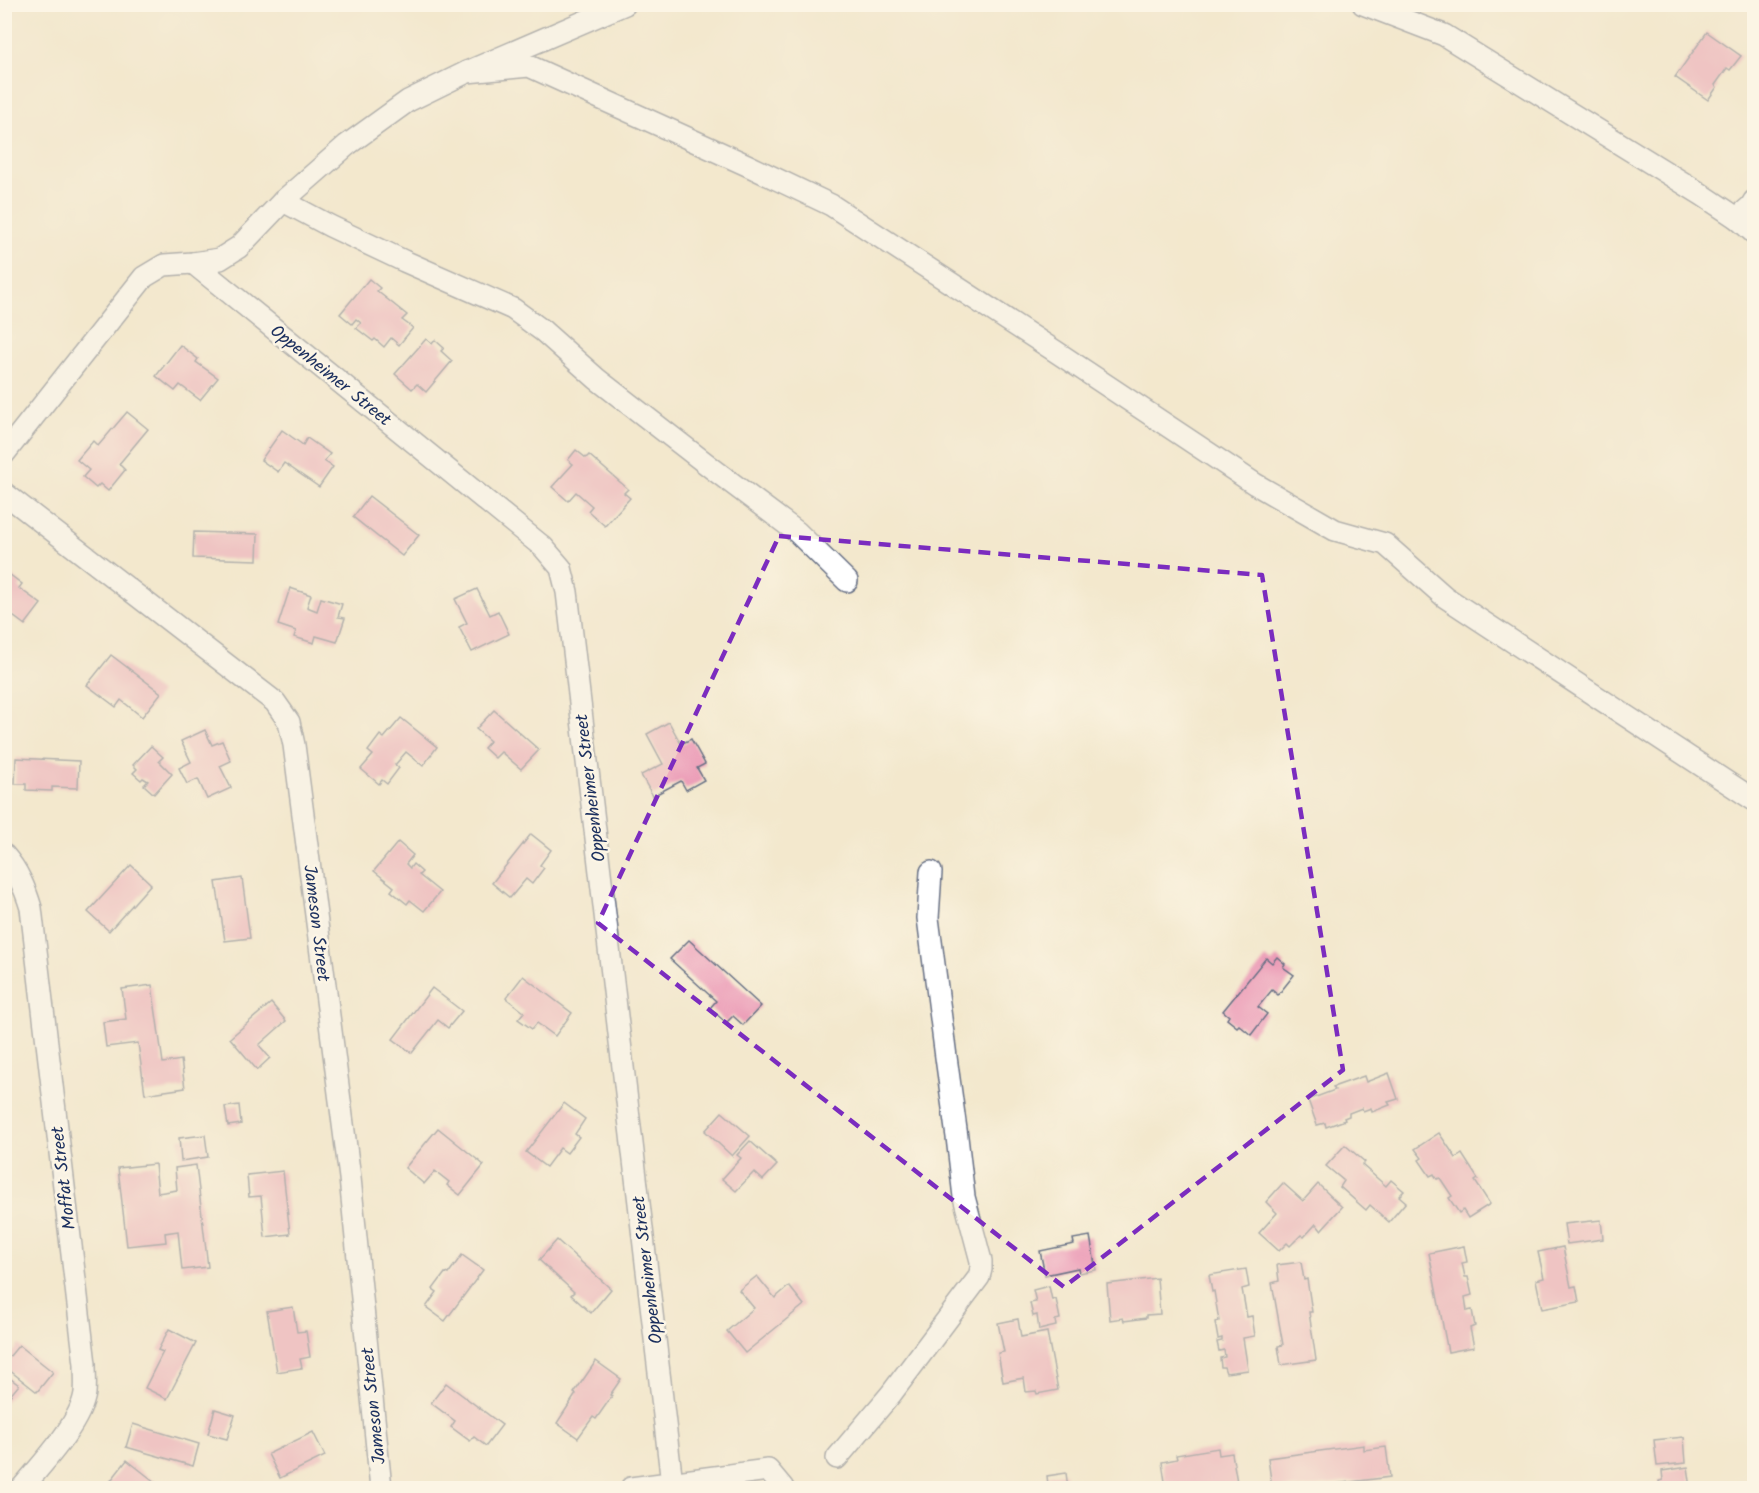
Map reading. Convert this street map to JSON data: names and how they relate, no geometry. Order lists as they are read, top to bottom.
{
  "streets": {
    "street": ["Oppenheimer Street", "Jameson Street", "Moffat Street"]
  }
}
